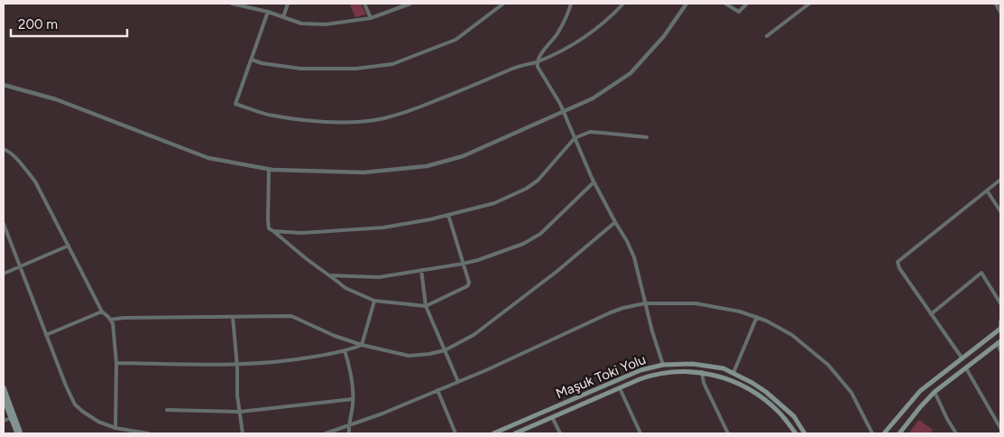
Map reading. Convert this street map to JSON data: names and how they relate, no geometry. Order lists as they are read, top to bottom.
{
  "streets": {
    "main road": ["Maşuk Toki Yolu"]
  },
  "scale_bar": "200 m"
}
